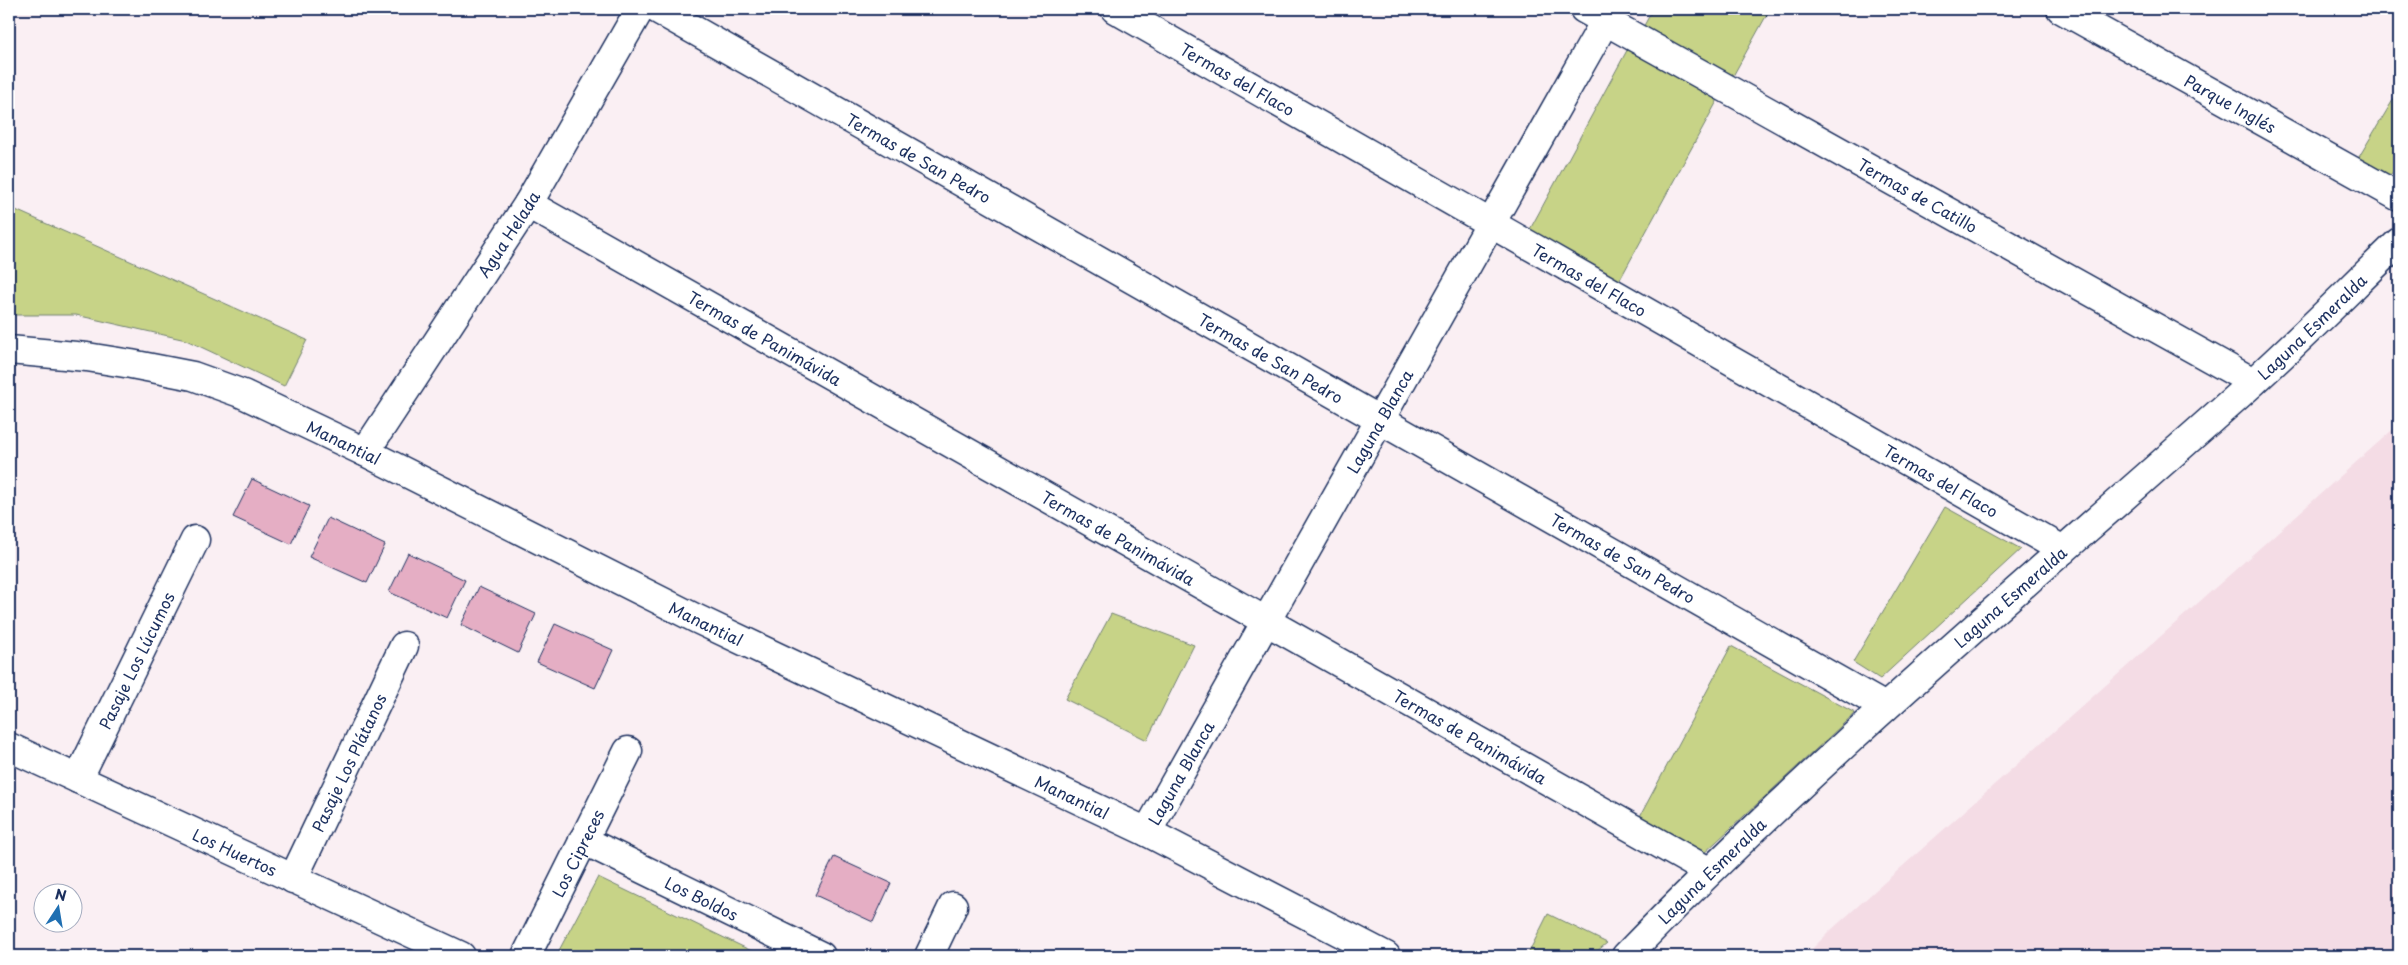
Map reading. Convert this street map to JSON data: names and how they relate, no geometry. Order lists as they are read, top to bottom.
{
  "streets": {
    "street": [
      "Termas del Flaco",
      "Parque Inglés",
      "Termas de San Pedro",
      "Termas de Catillo",
      "Agua Helada",
      "Laguna Esmeralda",
      "Termas de Panimávida",
      "Laguna Blanca",
      "Manantial",
      "Pasaje Los Lúcumos",
      "Pasaje Los Plátanos",
      "Los Huertos",
      "Los Cipreces",
      "Los Boldos"
    ]
  },
  "crossings": [
    ["Termas del Flaco", "Laguna Esmeralda"],
    ["Termas del Flaco", "Laguna Blanca"],
    ["Termas de San Pedro", "Laguna Esmeralda"],
    ["Termas de San Pedro", "Laguna Blanca"],
    ["Termas de Catillo", "Laguna Esmeralda"],
    ["Termas de Catillo", "Laguna Blanca"],
    ["Agua Helada", "Termas de Panimávida"],
    ["Agua Helada", "Manantial"],
    ["Laguna Esmeralda", "Termas de Panimávida"],
    ["Termas de Panimávida", "Laguna Blanca"],
    ["Laguna Blanca", "Manantial"],
    ["Pasaje Los Lúcumos", "Los Huertos"],
    ["Pasaje Los Plátanos", "Los Huertos"],
    ["Los Cipreces", "Los Boldos"]
  ],
  "north": "top"
}
